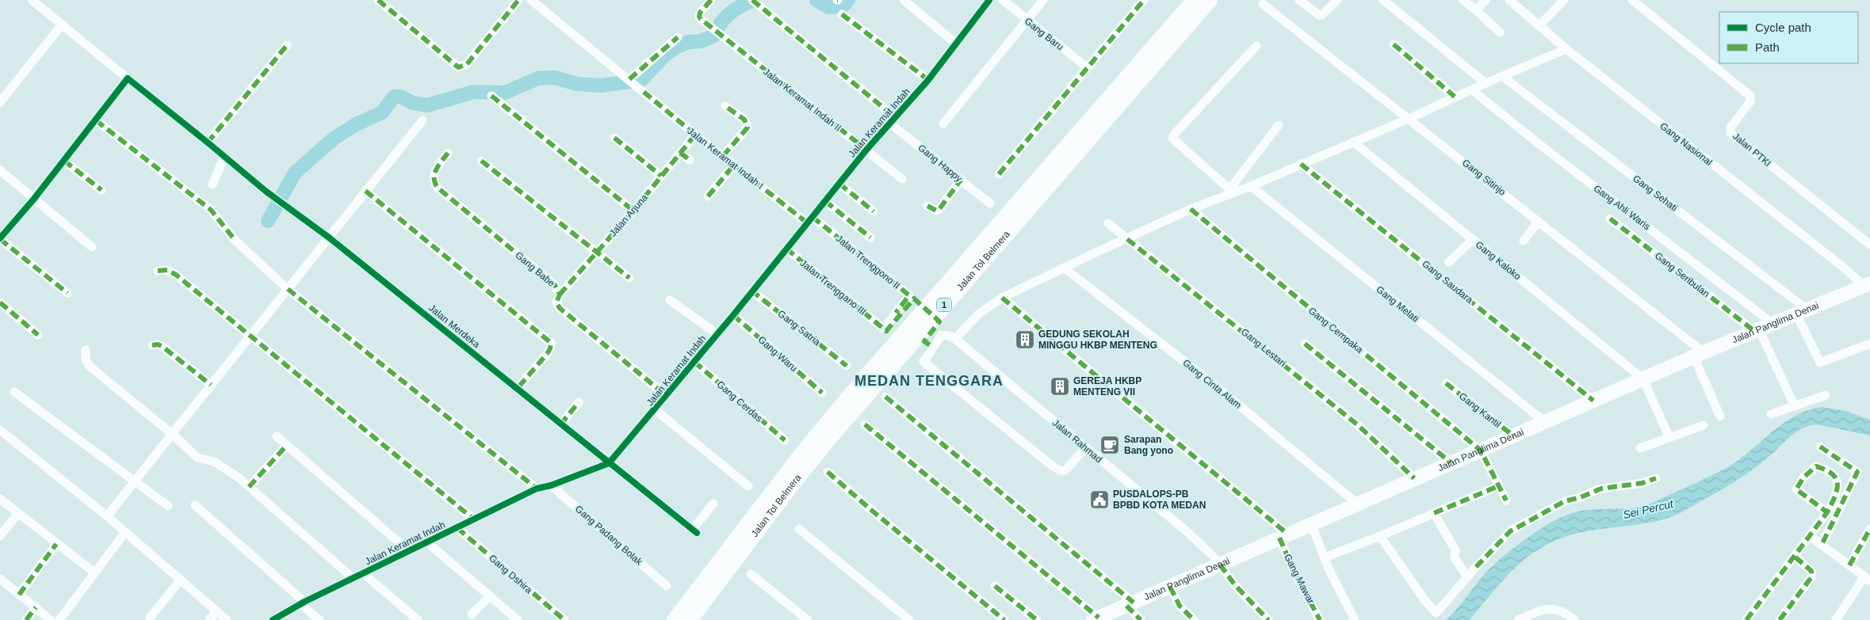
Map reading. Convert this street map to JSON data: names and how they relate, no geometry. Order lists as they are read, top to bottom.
{
  "streets": {
    "highway": ["Jalan Tol Belmera", "1"],
    "main road": ["Jalan Panglima Denai"],
    "street": [
      "Gang Baru",
      "Jalan Keramat Indah II",
      "Jalan Keramat Indah",
      "Gang Nasional",
      "Jalan PTKI",
      "Jalan Keramat Indah I",
      "Gang Happy",
      "Gang Sitinjo",
      "Gang Sehati",
      "Gang Ahli Waris",
      "Jalan Arjuna",
      "Gang Kaloko",
      "Jalan Trenggono II",
      "Gang Babe",
      "Gang Seribulan",
      "Gang Saudara",
      "Jalan Trenggano III",
      "Gang Melati",
      "Jalan Merdeka",
      "Gang Satria",
      "Gang Cempaka",
      "Gang Lestari",
      "Gang Waru",
      "Gang Cinta Alam",
      "Gang Cerdas",
      "Gang Kantil",
      "Jalan Rahmad",
      "Gang Padang Bolak",
      "Gang Dshira",
      "Gang Mawar"
    ]
  },
  "crossings": [
    ["Jalan Keramat Indah II", "Jalan Keramat Indah"],
    ["Jalan Keramat Indah", "Jalan Keramat Indah I"],
    ["Jalan Keramat Indah", "Gang Happy"],
    ["Jalan Keramat Indah", "Jalan Trenggono II"],
    ["Jalan Keramat Indah", "Gang Babe"],
    ["Jalan Keramat Indah", "Jalan Trenggano III"],
    ["Jalan Keramat Indah", "Jalan Merdeka"],
    ["Jalan Keramat Indah", "Gang Satria"],
    ["Jalan Keramat Indah", "Gang Waru"],
    ["Jalan Keramat Indah", "Gang Cerdas"],
    ["Jalan Keramat Indah", "Gang Padang Bolak"],
    ["Jalan Keramat Indah", "Gang Dshira"],
    ["Gang Nasional", "Jalan Panglima Denai"],
    ["Jalan Keramat Indah I", "Jalan Arjuna"],
    ["Jalan Keramat Indah I", "Jalan Trenggono II"],
    ["Gang Sitinjo", "Jalan Panglima Denai"],
    ["Gang Sehati", "Jalan Panglima Denai"],
    ["Gang Ahli Waris", "Jalan Panglima Denai"],
    ["Jalan Arjuna", "Gang Babe"],
    ["Gang Kaloko", "Jalan Panglima Denai"],
    ["Jalan Trenggono II", "Jalan Trenggano III"],
    ["Gang Seribulan", "Jalan Panglima Denai"],
    ["Gang Saudara", "Jalan Panglima Denai"],
    ["Gang Melati", "Jalan Panglima Denai"],
    ["Jalan Panglima Denai", "Gang Cempaka"],
    ["Jalan Panglima Denai", "Gang Lestari"],
    ["Jalan Panglima Denai", "Gang Cinta Alam"],
    ["Jalan Panglima Denai", "Gang Kantil"],
    ["Jalan Panglima Denai", "Jalan Rahmad"],
    ["Jalan Panglima Denai", "Gang Mawar"]
  ],
  "districts": ["MEDAN TENGGARA"],
  "water": ["Sei Percut"],
  "places": {
    "building": ["GEDUNG SEKOLAH MINGGU HKBP MENTENG", "GEREJA HKBP MENTENG VII"],
    "cafe": ["Sarapan Bang yono"],
    "public building": ["PUSDALOPS-PB BPBD KOTA MEDAN"]
  },
  "legend": ["Cycle path", "Path"]
}
